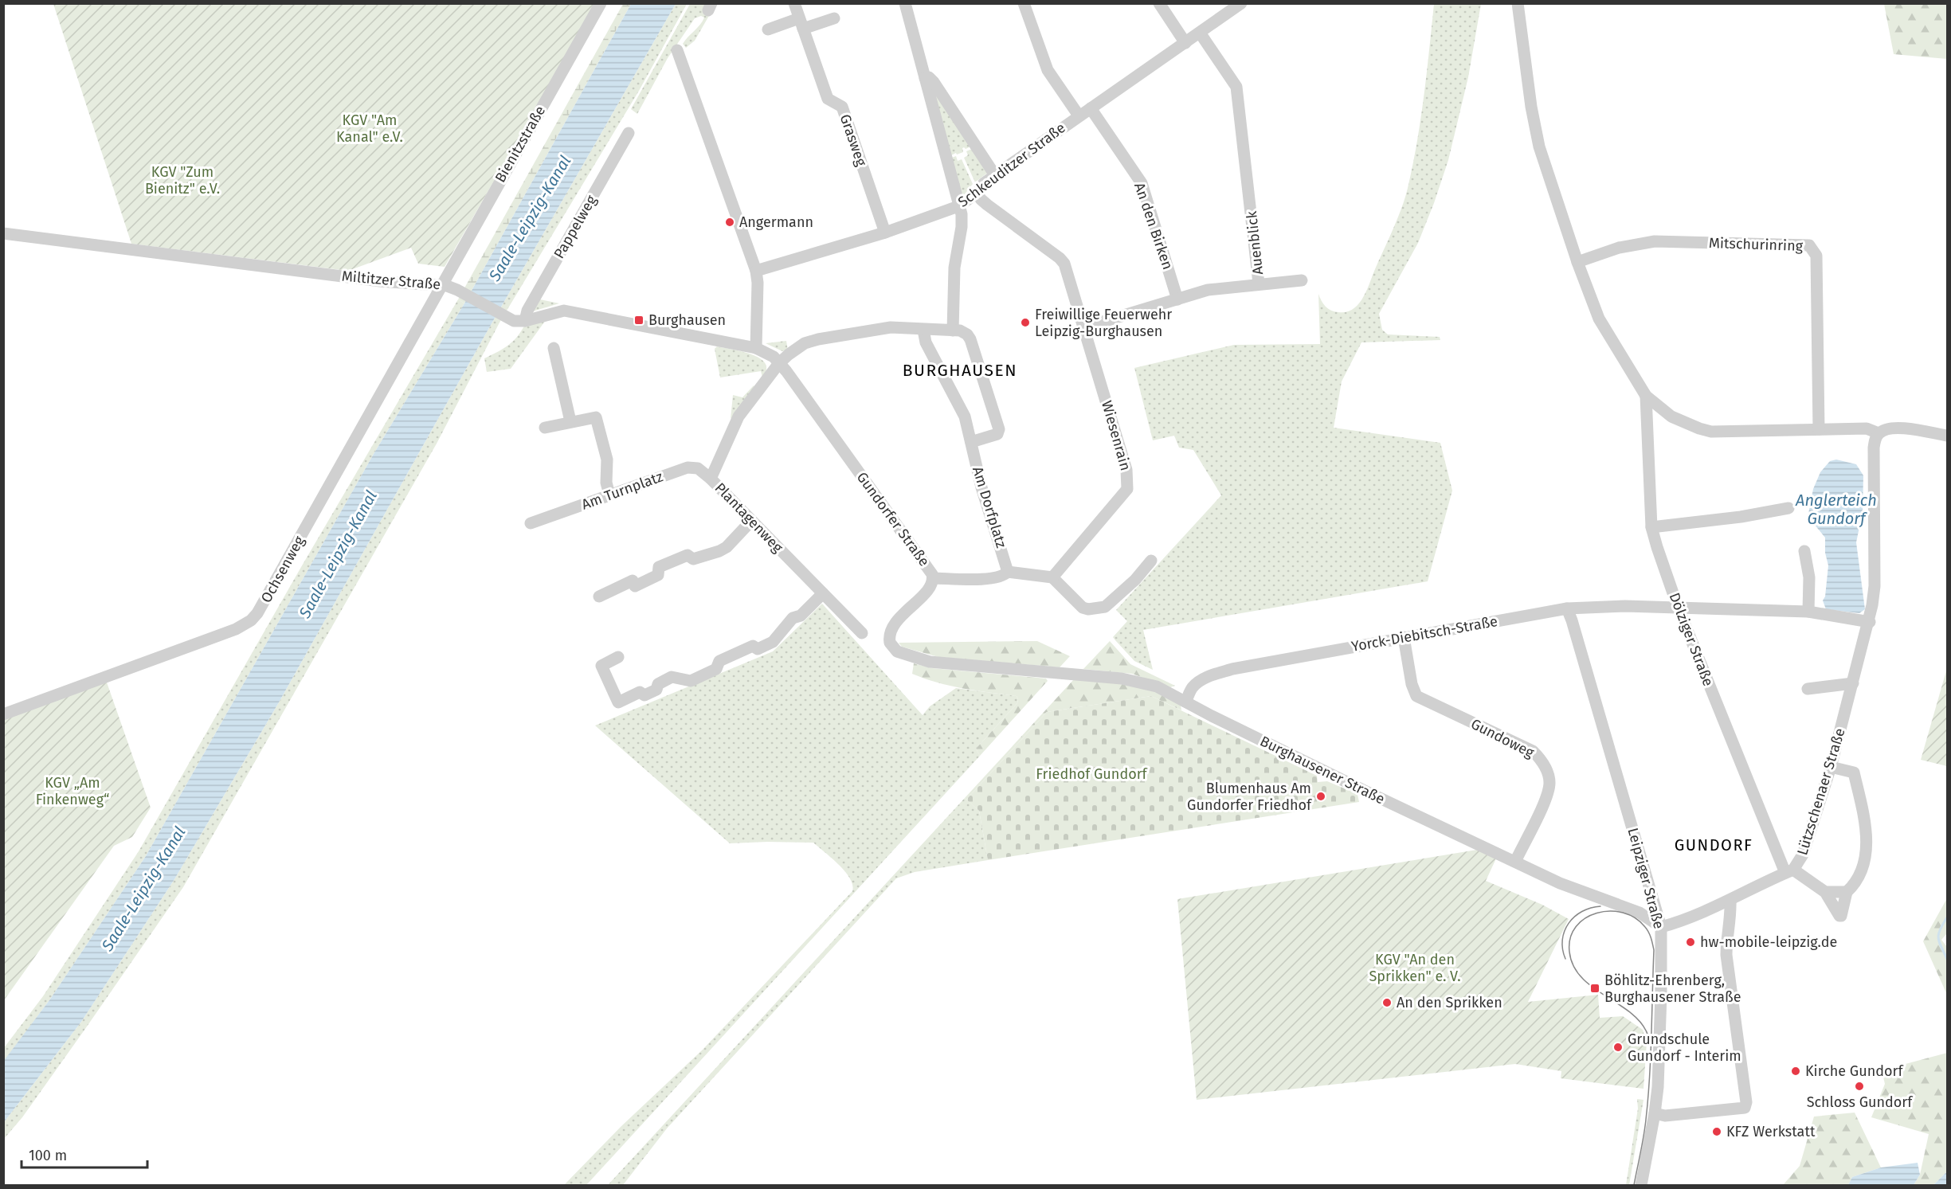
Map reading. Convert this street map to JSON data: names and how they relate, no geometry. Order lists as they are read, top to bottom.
{
  "streets": {
    "street": [
      "Grasweg",
      "Bienitzstraße",
      "Schkeuditzer Straße",
      "An den Birken",
      "Pappelweg",
      "Auenblick",
      "Mitschurinring",
      "Miltitzer Straße",
      "Wiesenrain",
      "Am Turnplatz",
      "Am Dorfplatz",
      "Plantagenweg",
      "Gundorfer Straße",
      "Ochsenweg",
      "Yorck-Diebitsch-Straße",
      "Dölziger Straße",
      "Gundoweg",
      "Burghausener Straße",
      "Lützschenaer Straße",
      "Leipziger Straße"
    ]
  },
  "crossings": [
    ["Grasweg", "Schkeuditzer Straße"],
    ["Bienitzstraße", "Miltitzer Straße"],
    ["Bienitzstraße", "Ochsenweg"],
    ["Schkeuditzer Straße", "An den Birken"],
    ["Schkeuditzer Straße", "Auenblick"],
    ["Schkeuditzer Straße", "Wiesenrain"],
    ["An den Birken", "Auenblick"],
    ["Pappelweg", "Miltitzer Straße"],
    ["Auenblick", "Wiesenrain"],
    ["Miltitzer Straße", "Gundorfer Straße"],
    ["Miltitzer Straße", "Ochsenweg"],
    ["Am Turnplatz", "Plantagenweg"],
    ["Plantagenweg", "Gundorfer Straße"],
    ["Gundorfer Straße", "Burghausener Straße"],
    ["Yorck-Diebitsch-Straße", "Dölziger Straße"],
    ["Yorck-Diebitsch-Straße", "Gundoweg"],
    ["Yorck-Diebitsch-Straße", "Burghausener Straße"],
    ["Yorck-Diebitsch-Straße", "Lützschenaer Straße"],
    ["Yorck-Diebitsch-Straße", "Leipziger Straße"],
    ["Dölziger Straße", "Lützschenaer Straße"],
    ["Gundoweg", "Burghausener Straße"],
    ["Burghausener Straße", "Leipziger Straße"]
  ],
  "districts": ["BURGHAUSEN", "GUNDORF"],
  "water": ["Saale-Leipzig-Kanal", "Anglerteich Gundorf"],
  "parks": [
    "KGV \"Am Kanal\" e.V.",
    "KGV \"Zum Bienitz\" e.V.",
    "Friedhof Gundorf",
    "KGV „Am Finkenweg“",
    "KGV \"An den Sprikken\" e. V."
  ],
  "places": {
    "other": [
      "Angermann",
      "Freiwillige Feuerwehr Leipzig-Burghausen",
      "Blumenhaus Am Gundorfer Friedhof",
      "hw-mobile-leipzig.de",
      "An den Sprikken",
      "Grundschule Gundorf - Interim",
      "Kirche Gundorf",
      "Schloss Gundorf",
      "KFZ Werkstatt"
    ],
    "transit": ["Burghausen", "Böhlitz-Ehrenberg, Burghausener Straße"]
  },
  "scale_bar": "100 m"
}
